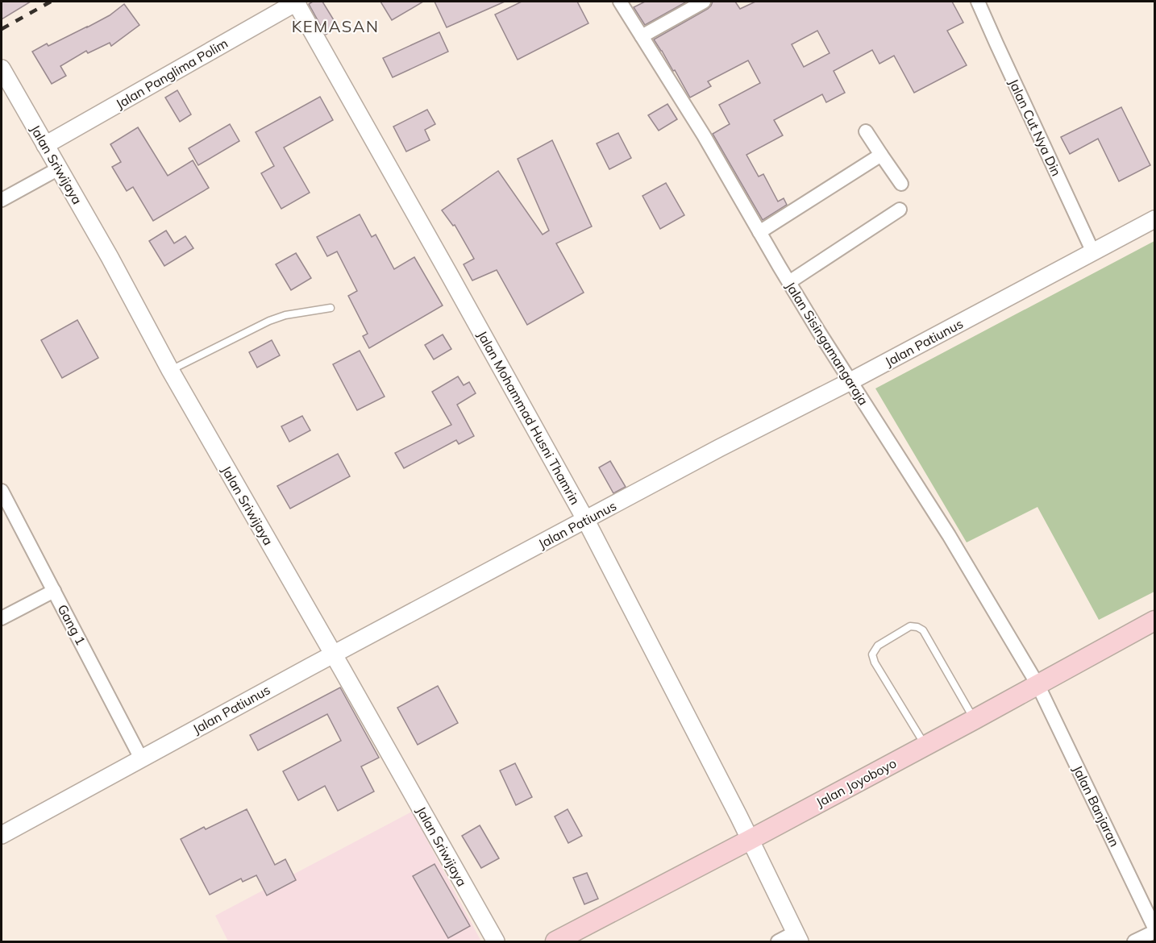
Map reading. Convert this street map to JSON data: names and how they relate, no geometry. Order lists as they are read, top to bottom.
{
  "streets": {
    "main road": ["Jalan Joyoboyo"],
    "street": [
      "Jalan Panglima Polim",
      "Jalan Cut Nya Din",
      "Jalan Sriwijaya",
      "Jalan Patiunus",
      "Jalan Sisingamangaraja",
      "Jalan Mohammad Husni Thamrin",
      "Gang 1",
      "Jalan Banjaran"
    ]
  },
  "crossings": [
    ["Jalan Panglima Polim", "Jalan Sriwijaya"],
    ["Jalan Panglima Polim", "Jalan Mohammad Husni Thamrin"],
    ["Jalan Cut Nya Din", "Jalan Patiunus"],
    ["Jalan Sriwijaya", "Jalan Patiunus"],
    ["Jalan Patiunus", "Jalan Sisingamangaraja"],
    ["Jalan Patiunus", "Jalan Mohammad Husni Thamrin"],
    ["Jalan Patiunus", "Gang 1"],
    ["Jalan Sisingamangaraja", "Jalan Joyoboyo"],
    ["Jalan Sisingamangaraja", "Jalan Banjaran"],
    ["Jalan Mohammad Husni Thamrin", "Jalan Joyoboyo"],
    ["Jalan Joyoboyo", "Jalan Banjaran"]
  ],
  "districts": ["KEMASAN"]
}
